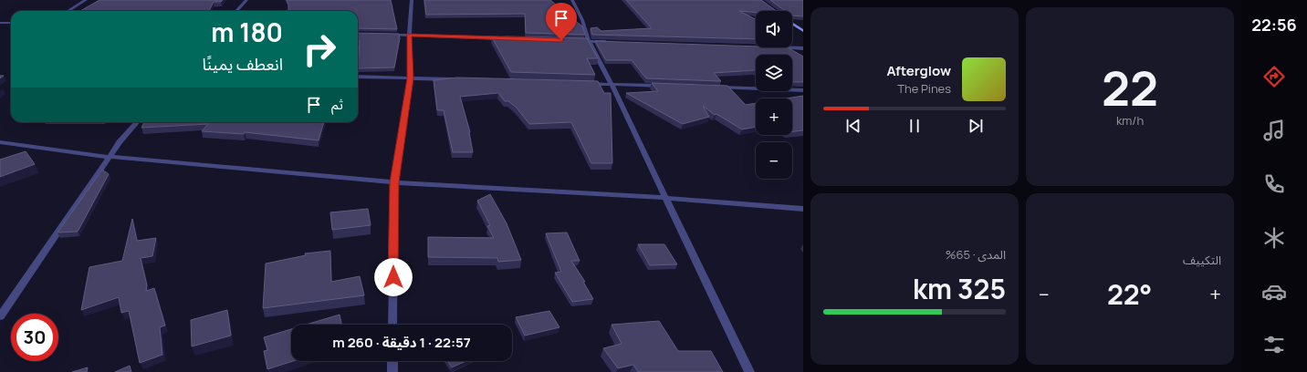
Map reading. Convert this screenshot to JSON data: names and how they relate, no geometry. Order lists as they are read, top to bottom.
{
  "page": {
    "tabs": "22:56",
    "tile": [
      ["22", "km/h"],
      "التكييف",
      ["المدى · 65%", "325 km"]
    ],
    "map_buttons": ["+", "−"],
    "turn": ["180 m", "انعطف يمينًا"],
    "song": ["Afterglow", "The Pines"],
    "then": "ثم",
    "heat": ["−", "22°", "+"],
    "limit": "30",
    "trip": "22:57 · 1 دقيقة · 260 m"
  }
}
